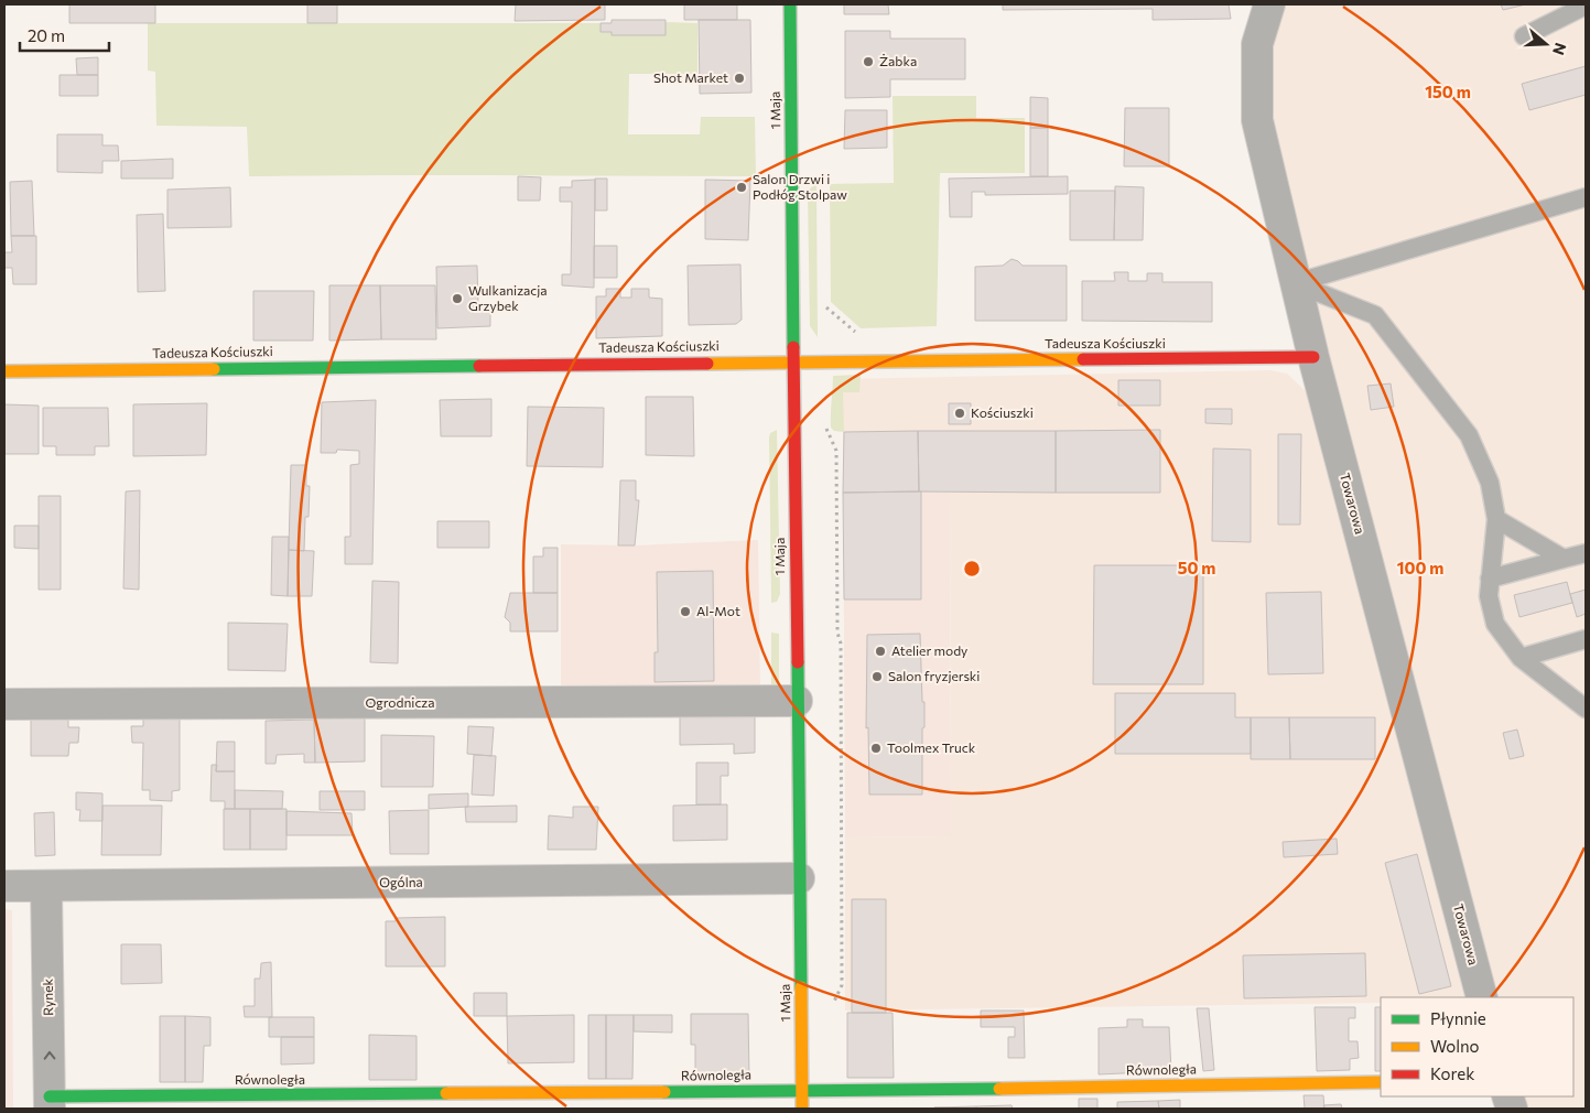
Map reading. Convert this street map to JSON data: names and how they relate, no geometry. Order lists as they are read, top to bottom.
{
  "streets": {
    "street": [
      "1 Maja",
      "Tadeusza Kościuszki",
      "Towarowa",
      "Ogrodnicza",
      "Ogólna",
      "Rynek",
      "Równoległa"
    ]
  },
  "crossings": [
    ["1 Maja", "Tadeusza Kościuszki"],
    ["1 Maja", "Ogrodnicza"],
    ["1 Maja", "Ogólna"],
    ["1 Maja", "Równoległa"],
    ["Tadeusza Kościuszki", "Towarowa"],
    ["Ogólna", "Rynek"],
    ["Rynek", "Równoległa"]
  ],
  "one_way": ["Rynek"],
  "places": [
    "Żabka",
    "Shot Market",
    "Salon Drzwi i Podłóg Stolpaw",
    "Wulkanizacja Grzybek",
    "Kościuszki",
    "Al-Mot",
    "Atelier mody",
    "Salon fryzjerski",
    "Toolmex Truck"
  ],
  "legend": ["Płynnie", "Wolno", "Korek"],
  "scale_bar": "20 m",
  "north": "right",
  "rings": ["150 m", "50 m", "100 m"]
}
